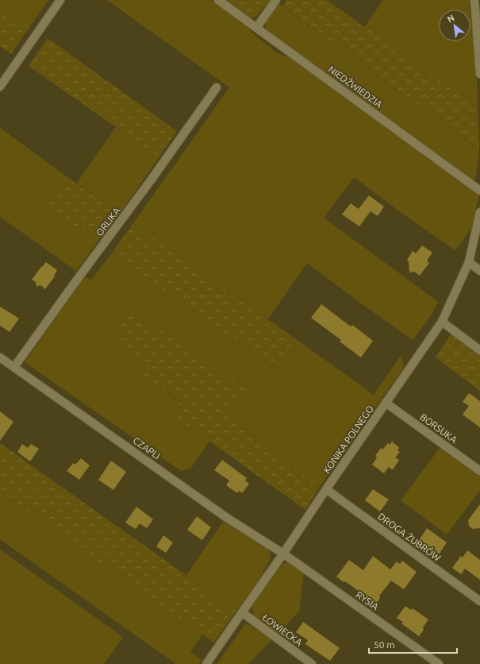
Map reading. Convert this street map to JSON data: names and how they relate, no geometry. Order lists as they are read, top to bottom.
{
  "streets": {
    "street": [
      "NIEDŹWIEDZIA",
      "ORLIKA",
      "BORSUKA",
      "KONIKA POLNEGO",
      "CZAPLI",
      "DROGA ŻUBRÓW",
      "RYSIA",
      "ŁOWIECKA"
    ]
  },
  "crossings": [
    ["ORLIKA", "CZAPLI"],
    ["BORSUKA", "KONIKA POLNEGO"],
    ["KONIKA POLNEGO", "CZAPLI"],
    ["KONIKA POLNEGO", "DROGA ŻUBRÓW"],
    ["KONIKA POLNEGO", "RYSIA"],
    ["KONIKA POLNEGO", "ŁOWIECKA"],
    ["CZAPLI", "RYSIA"]
  ],
  "scale_bar": "50 m",
  "north": "top left"
}
